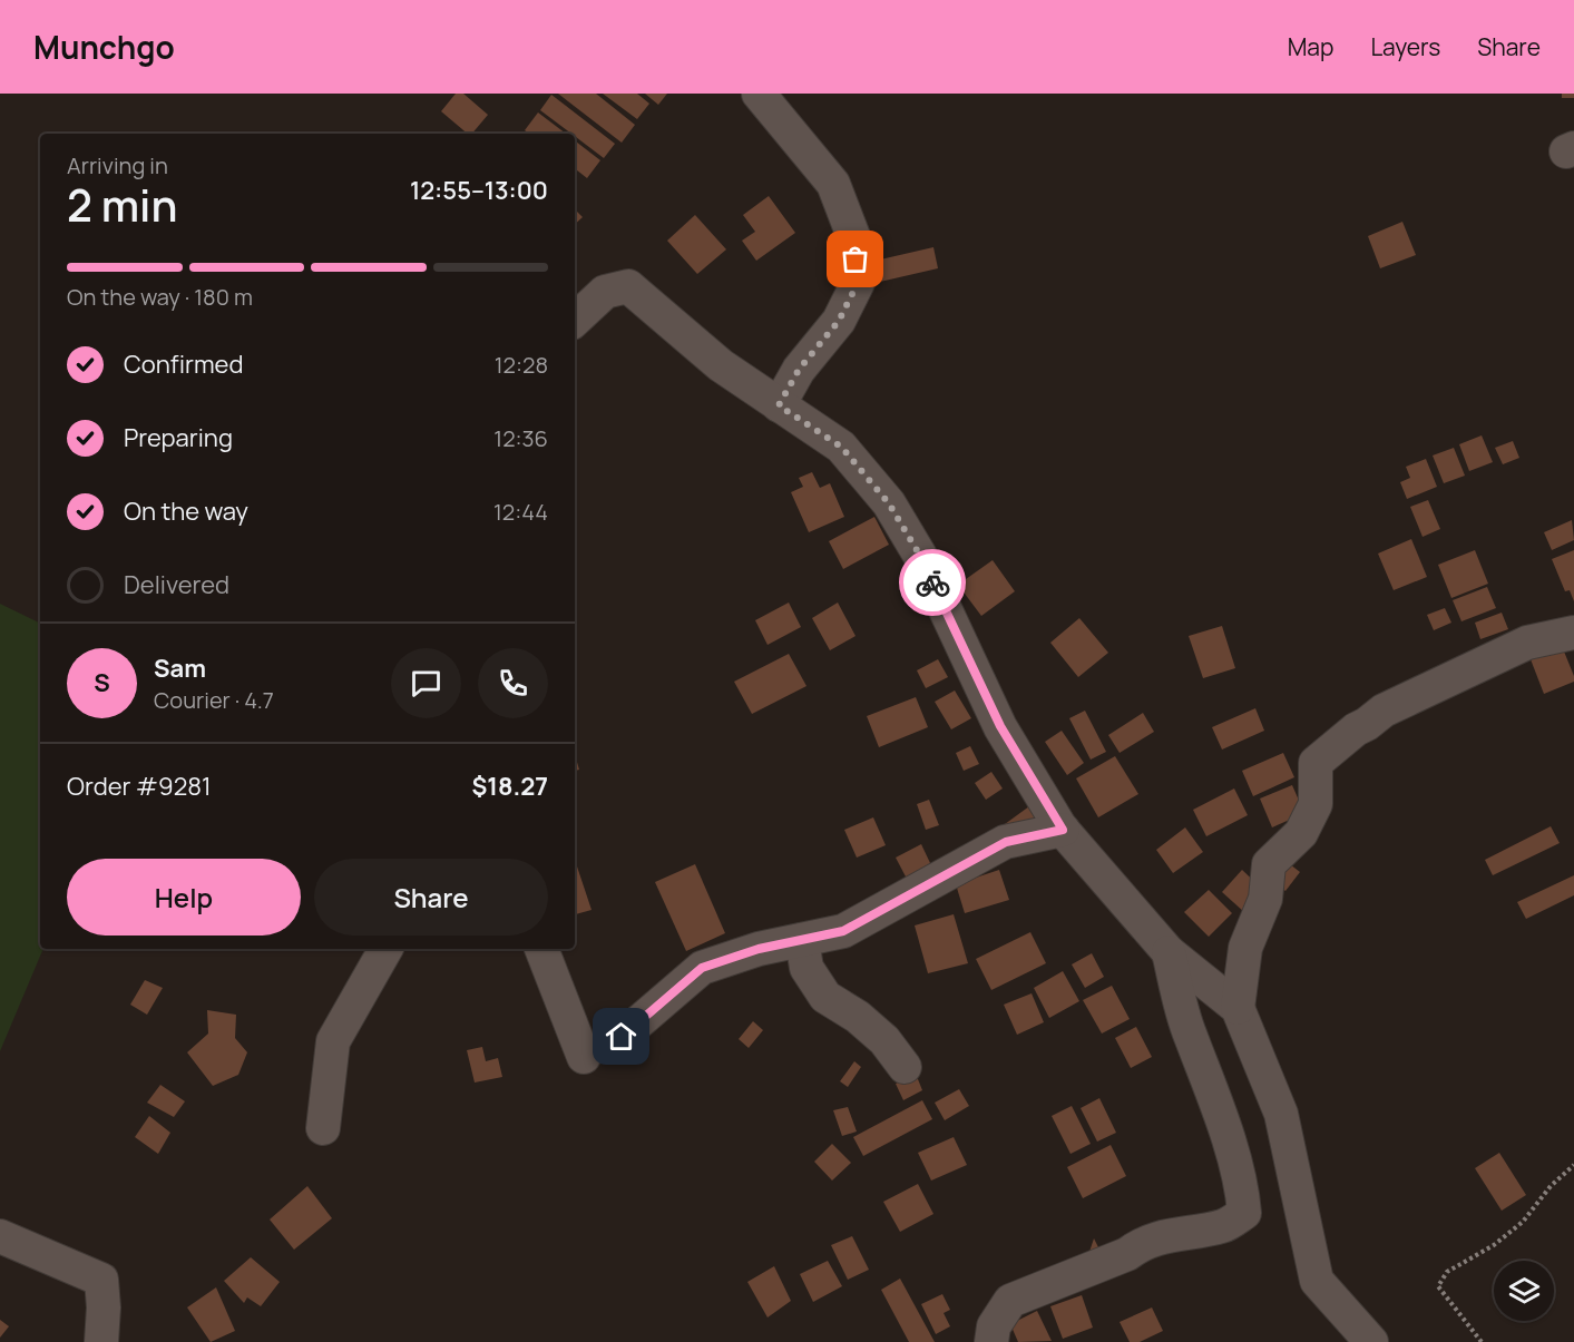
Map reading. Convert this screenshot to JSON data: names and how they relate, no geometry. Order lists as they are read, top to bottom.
{
  "page": {
    "header": "Munchgo",
    "nav": ["Map", "Layers", "Share"],
    "heading": ["2 min", "Arriving in", "12:55–13:00"],
    "panel": [
      "Sam",
      "Courier · 4.7",
      "Order #9281",
      "$18.27"
    ],
    "bar": "On the way · 180 m",
    "list": [
      ["Confirmed", "12:28"],
      ["Preparing", "12:36"],
      ["On the way", "12:44"],
      "Delivered"
    ],
    "round": "S",
    "buttons": ["Help", "Share"]
  }
}
